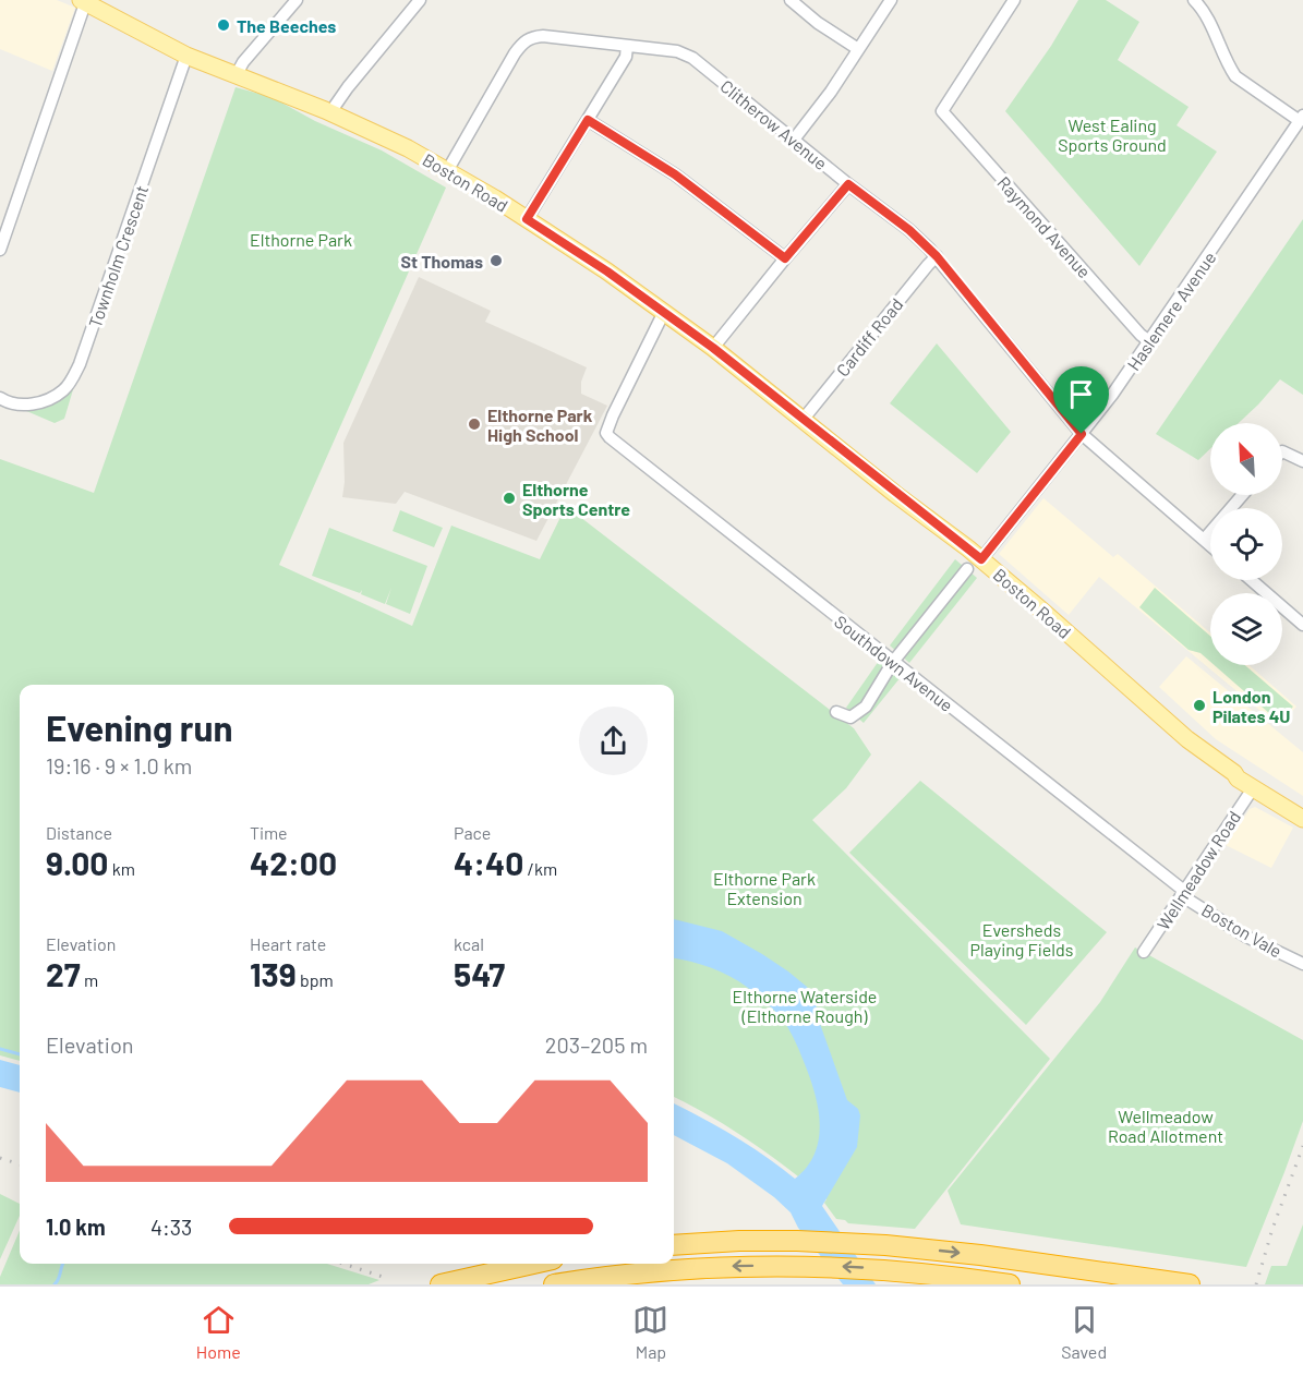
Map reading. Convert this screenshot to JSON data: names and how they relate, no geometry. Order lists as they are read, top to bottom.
{
  "streets": {
    "main road": ["Boston Road"],
    "street": [
      "Clitherow Avenue",
      "Raymond Avenue",
      "Townholm Crescent",
      "Haslemere Avenue",
      "Cardiff Road",
      "Southdown Avenue",
      "Wellmeadow Road",
      "Boston Vale"
    ]
  },
  "crossings": [
    ["Clitherow Avenue", "Boston Road"],
    ["Clitherow Avenue", "Haslemere Avenue"],
    ["Clitherow Avenue", "Cardiff Road"],
    ["Boston Road", "Townholm Crescent"],
    ["Boston Road", "Haslemere Avenue"],
    ["Boston Road", "Cardiff Road"],
    ["Boston Road", "Southdown Avenue"],
    ["Boston Road", "Wellmeadow Road"],
    ["Raymond Avenue", "Haslemere Avenue"],
    ["Haslemere Avenue", "Southdown Avenue"],
    ["Southdown Avenue", "Wellmeadow Road"],
    ["Southdown Avenue", "Boston Vale"],
    ["Wellmeadow Road", "Boston Vale"]
  ],
  "parks": [
    "West Ealing Sports Ground",
    "Elthorne Park",
    "Elthorne Park Extension",
    "Eversheds Playing Fields",
    "Elthorne Waterside (Elthorne Rough)",
    "Wellmeadow Road Allotment"
  ],
  "places": [
    "The Beeches",
    "St Thomas",
    "Elthorne Park High School",
    "Elthorne Sports Centre",
    "London Pilates 4U"
  ],
  "north": "top left",
  "page": {
    "heading": ["Evening run", "19:16 · 9 × 1.0 km"],
    "stats": [
      ["Distance", "9.00 km"],
      ["Time", "42:00"],
      ["Pace", "4:40 /km"],
      ["Elevation", "27 m"],
      ["Heart rate", "139 bpm"],
      ["kcal", "547"]
    ],
    "chart": ["Elevation", "203–205 m"],
    "list": [
      {
        "name": "1.0 km",
        "note": "4:33"
      }
    ],
    "tabs": ["Home", "Map", "Saved"]
  }
}
